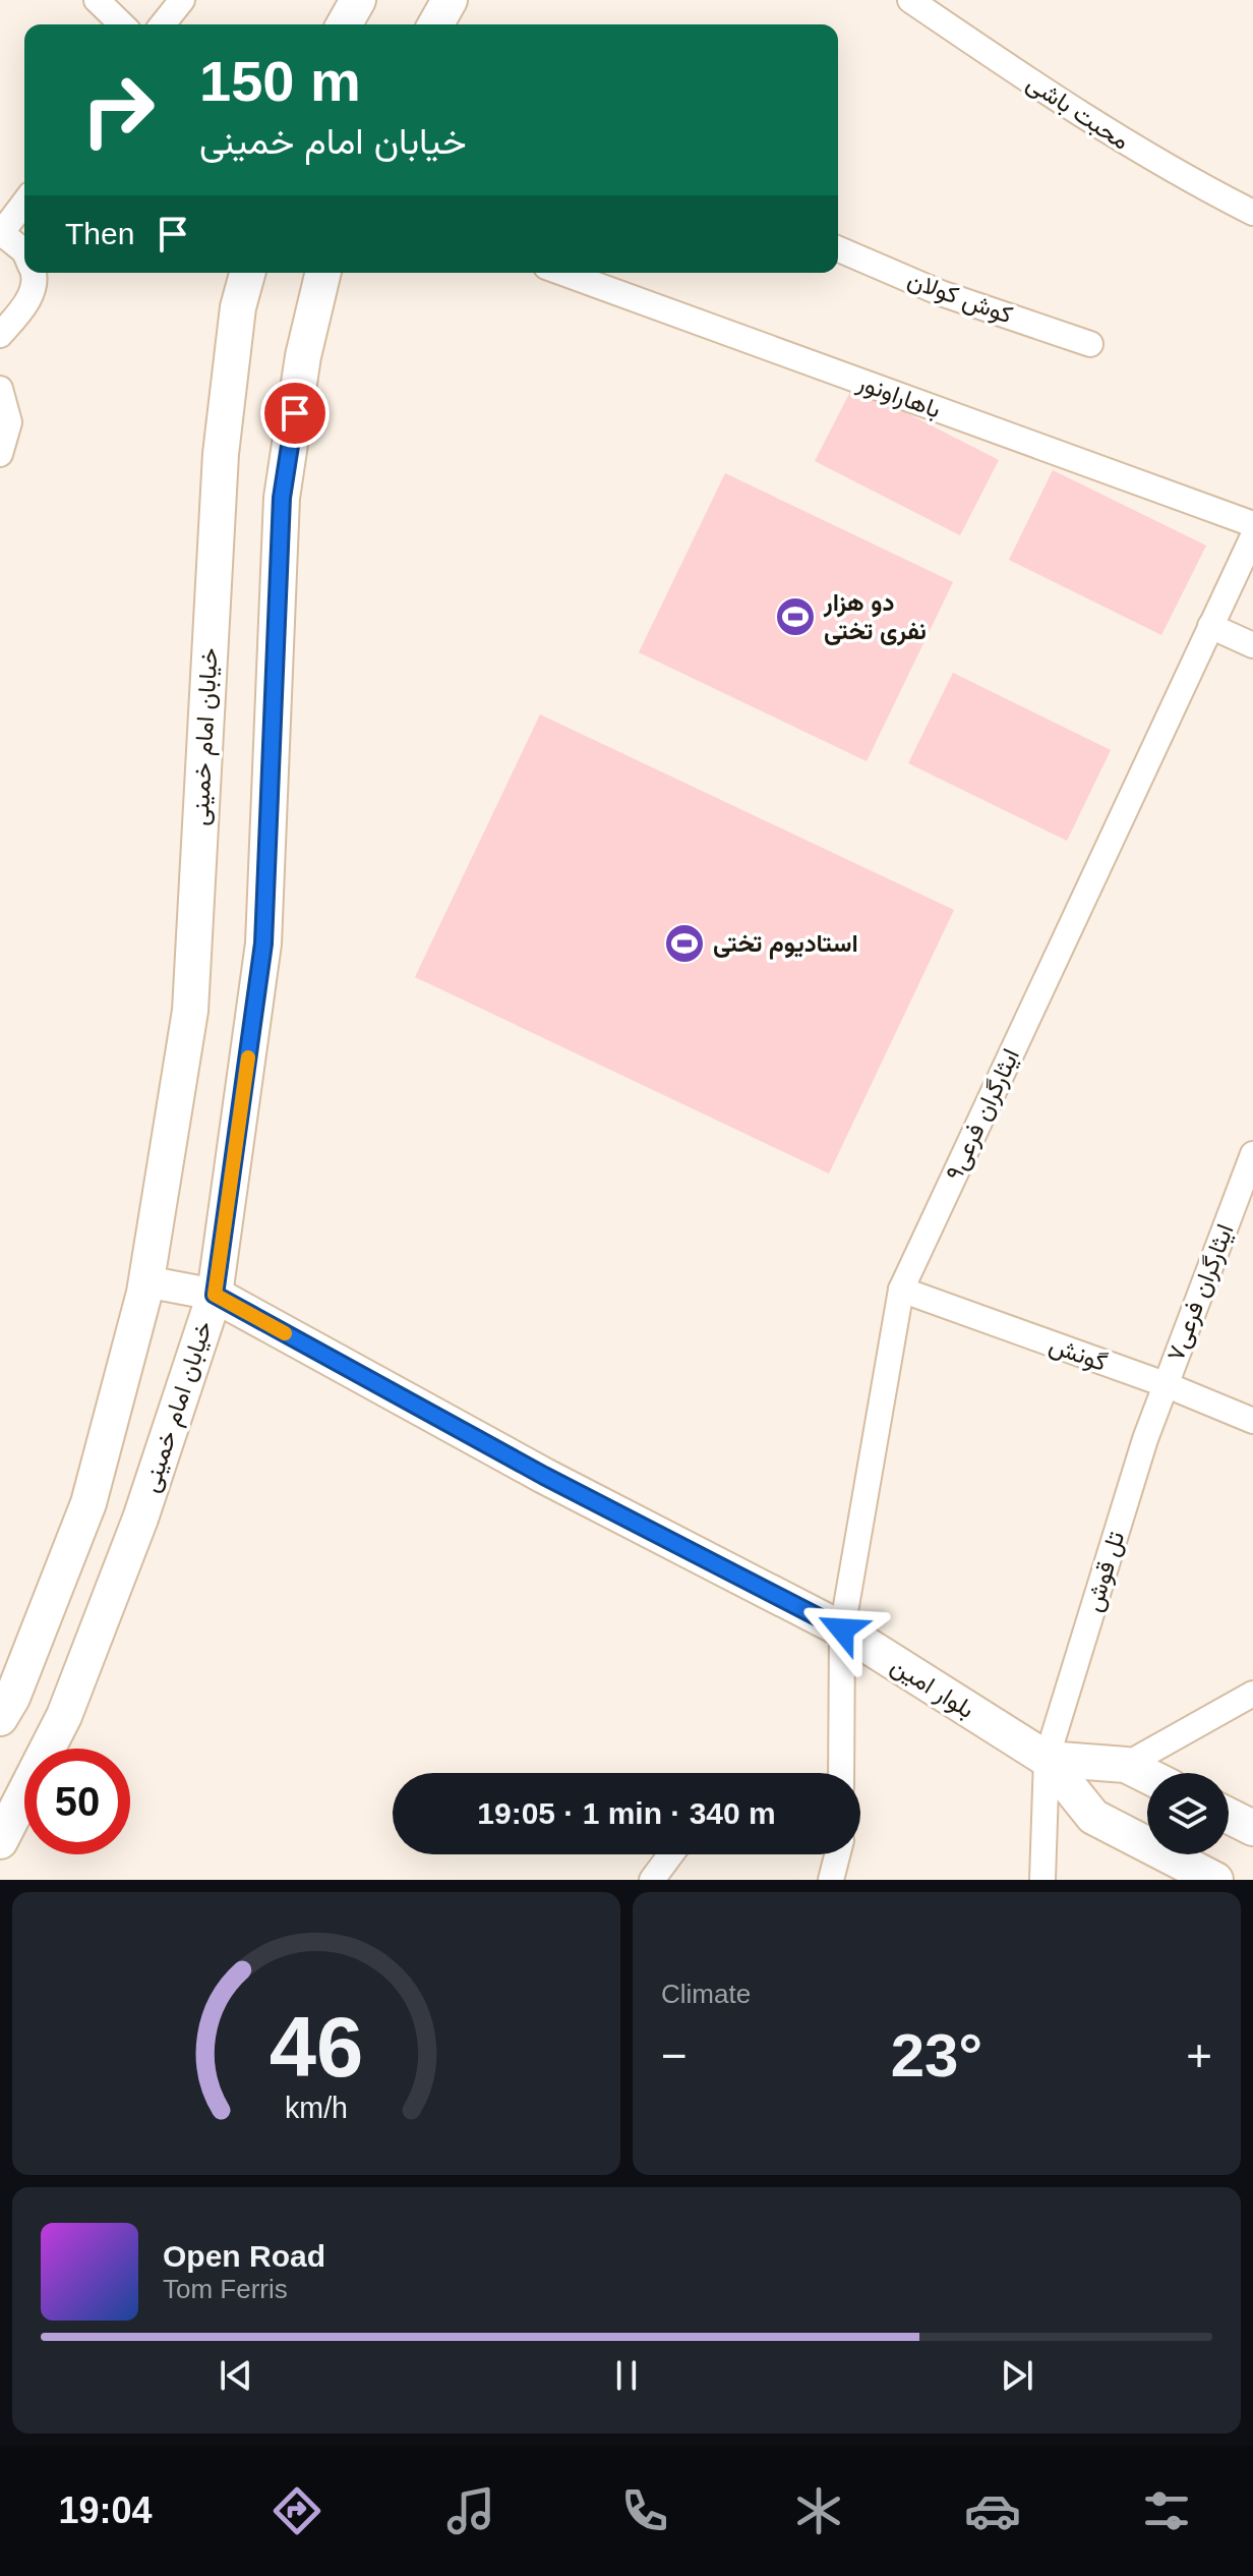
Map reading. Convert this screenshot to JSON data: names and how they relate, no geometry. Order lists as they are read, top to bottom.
{
  "streets": {
    "main road": ["خیابان امام خمینی", "بلوار امین"],
    "street": [
      "محبت باشی",
      "کوش کولان",
      "باهاراونور",
      "ایثارگران فرعی۹",
      "ایثارگران فرعی۷",
      "گونش",
      "تل قوش"
    ]
  },
  "crossings": [
    ["خیابان امام خمینی", "بلوار امین"],
    ["ایثارگران فرعی۹", "گونش"],
    ["ایثارگران فرعی۹", "بلوار امین"],
    ["ایثارگران فرعی۷", "گونش"],
    ["ایثارگران فرعی۷", "تل قوش"],
    ["گونش", "تل قوش"],
    ["تل قوش", "بلوار امین"]
  ],
  "places": {
    "sports": ["دو هزار نفری تختی", "استادیوم تختی"]
  },
  "page": {
    "turn": ["150 m", "خیابان امام خمینی"],
    "then": "Then",
    "limit": "50",
    "trip": "19:05 · 1 min · 340 m",
    "tile": "Climate",
    "heat": ["−", "23°", "+"],
    "song": ["Open Road", "Tom Ferris"],
    "tabs": "19:04",
    "gauge": ["46", "km/h"]
  }
}
